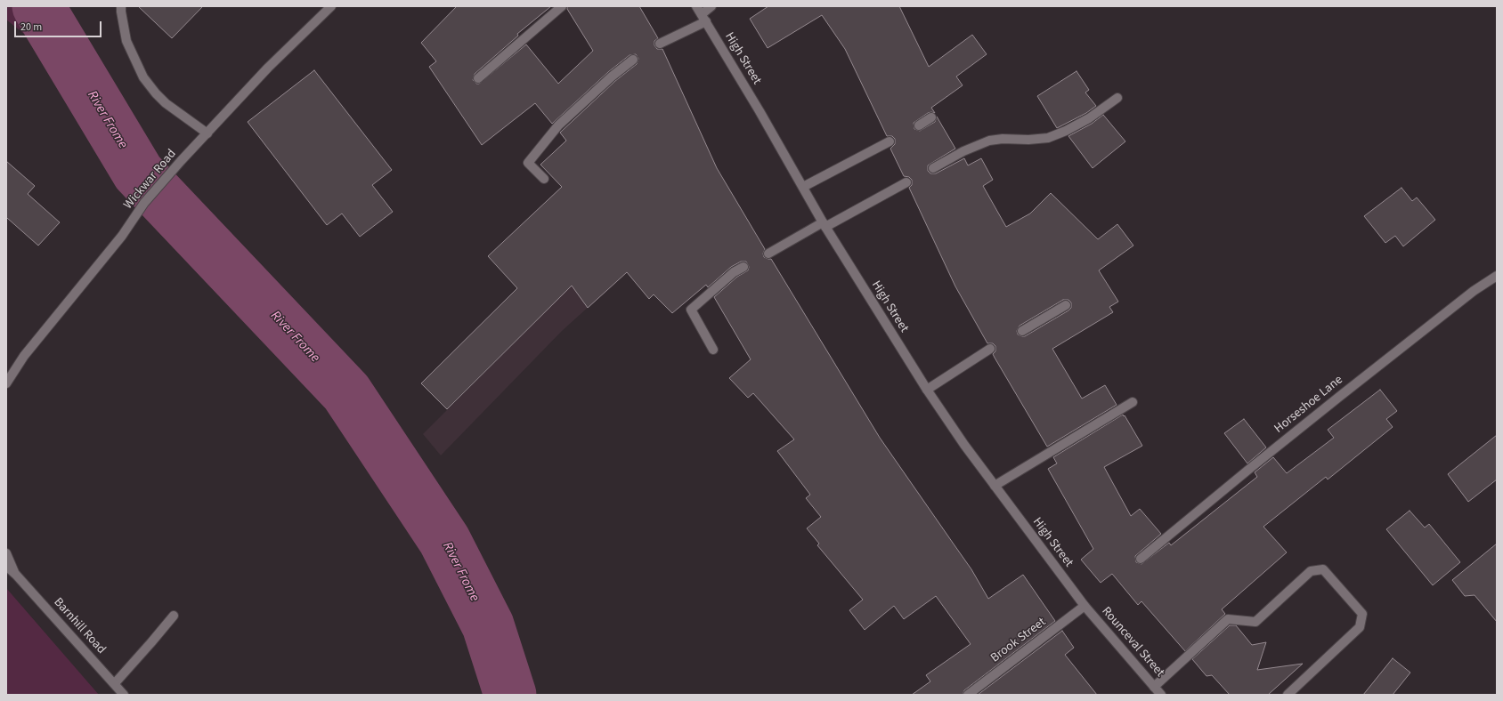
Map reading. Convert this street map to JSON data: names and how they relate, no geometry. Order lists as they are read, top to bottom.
{
  "streets": {
    "main road": [
      "High Street",
      "Wickwar Road",
      "Horseshoe Lane",
      "Barnhill Road",
      "Brook Street",
      "Rounceval Street"
    ]
  },
  "crossings": [
    ["High Street", "Brook Street"],
    ["High Street", "Rounceval Street"],
    ["Brook Street", "Rounceval Street"]
  ],
  "water": ["River Frome"],
  "scale_bar": "20 m"
}
